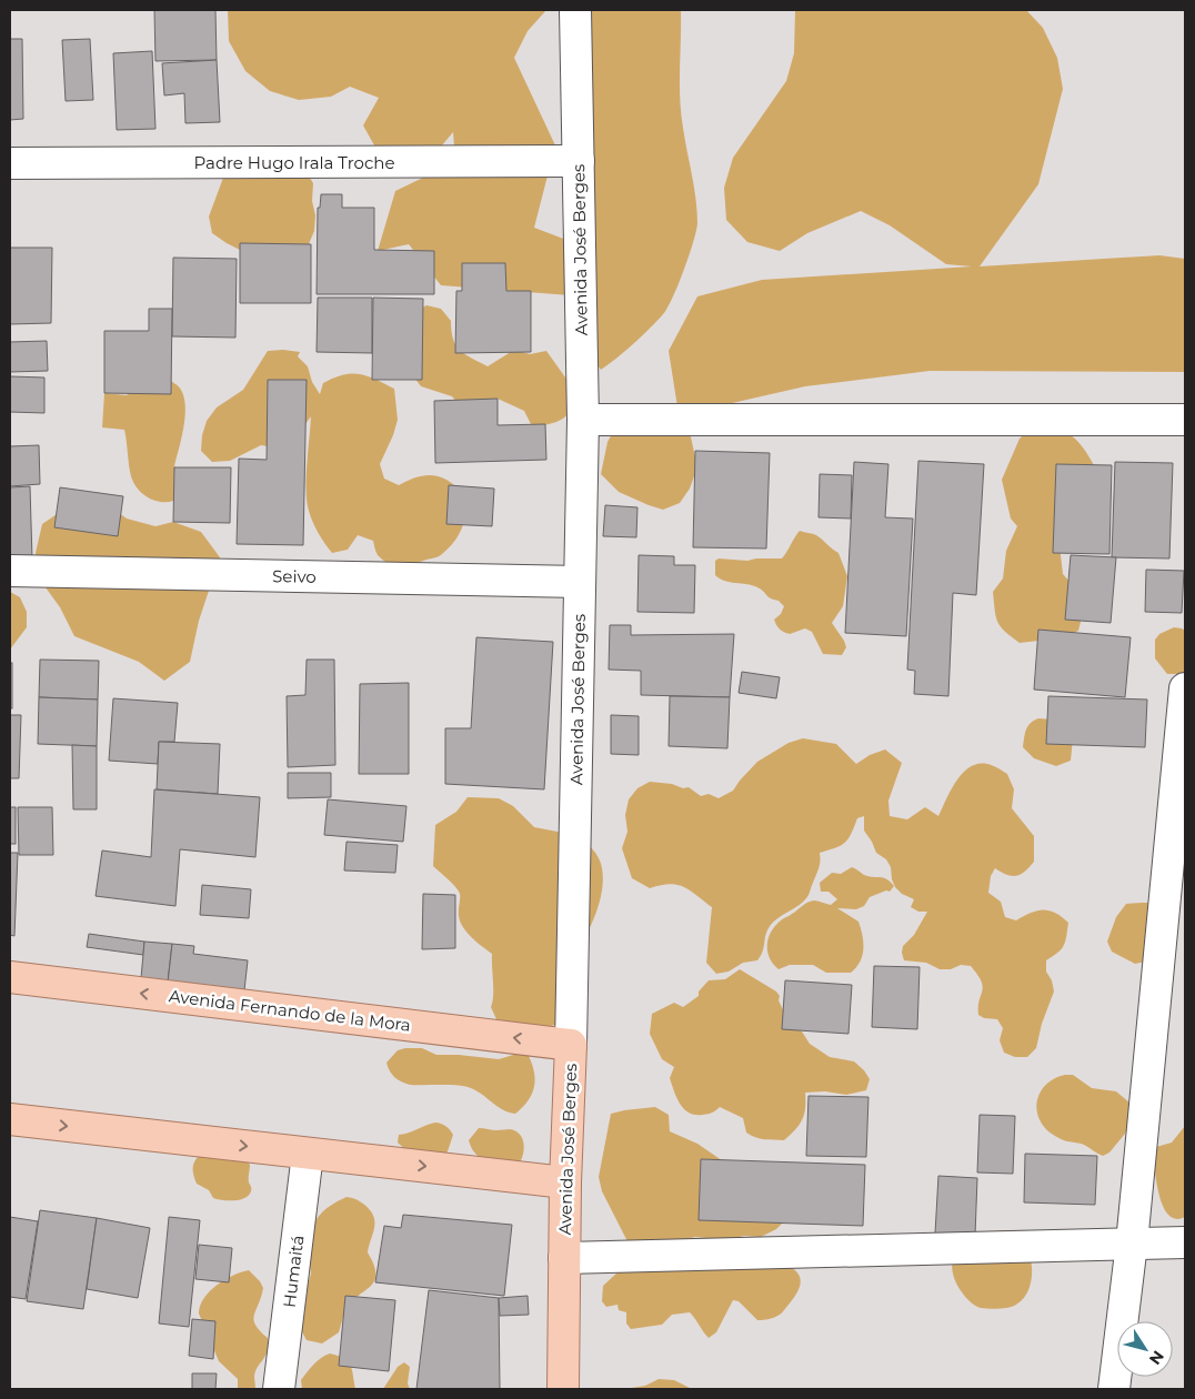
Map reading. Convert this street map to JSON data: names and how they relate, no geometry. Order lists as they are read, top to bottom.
{
  "streets": {
    "main road": ["Avenida José Berges", "Avenida Fernando de la Mora"],
    "street": ["Padre Hugo Irala Troche", "Seivo", "Humaitá"]
  },
  "crossings": [
    ["Padre Hugo Irala Troche", "Avenida José Berges"],
    ["Avenida José Berges", "Seivo"],
    ["Avenida José Berges", "Avenida Fernando de la Mora"]
  ],
  "north": "bottom right"
}
